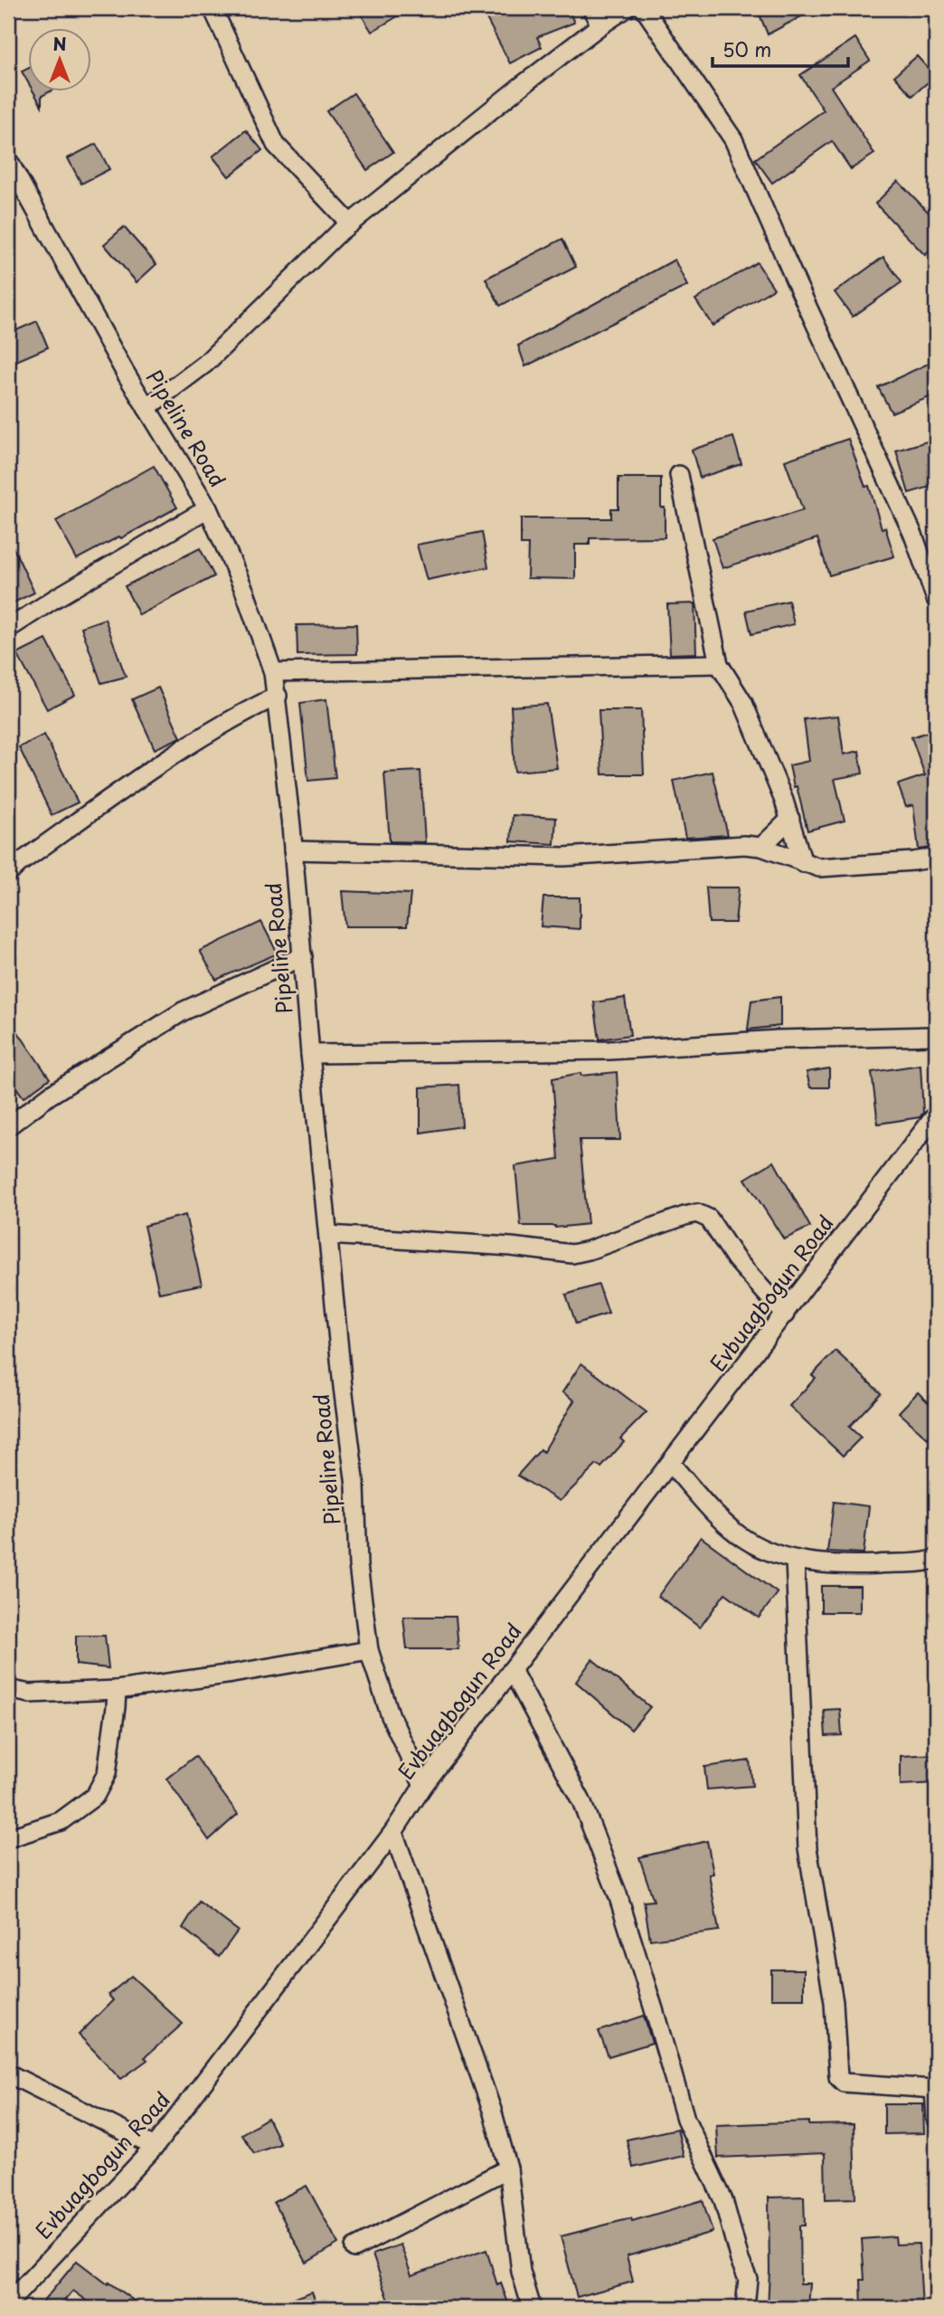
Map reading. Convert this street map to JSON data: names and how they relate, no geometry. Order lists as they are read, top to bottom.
{
  "streets": {
    "street": ["Pipeline Road", "Evbuagbogun Road"]
  },
  "crossings": [
    ["Pipeline Road", "Evbuagbogun Road"]
  ],
  "scale_bar": "50 m",
  "north": "top"
}
